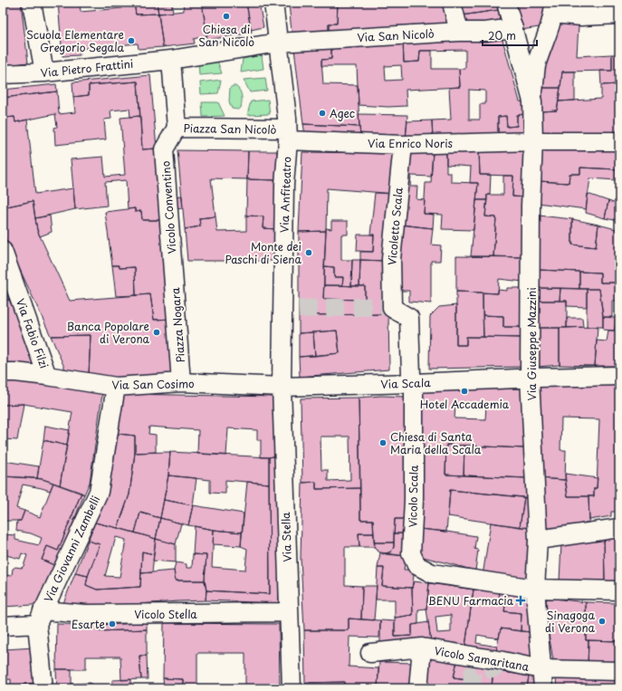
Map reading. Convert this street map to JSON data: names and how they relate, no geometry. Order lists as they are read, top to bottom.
{
  "streets": {
    "street": [
      "Via San Nicolò",
      "Via Pietro Frattini",
      "Piazza San Nicolò",
      "Via Enrico Noris",
      "Via Anfiteatro",
      "Vicolo Conventino",
      "Vicoletto Scala",
      "Piazza Nogara",
      "Via Fabio Filzi",
      "Via Giuseppe Mazzini",
      "Via Scala",
      "Via San Cosimo",
      "Vicolo Scala",
      "Via Stella",
      "Via Giovanni Zambelli",
      "Vicolo Stella",
      "Vicolo Samaritana"
    ]
  },
  "crossings": [
    ["Via San Nicolò", "Via Anfiteatro"],
    ["Via San Nicolò", "Via Giuseppe Mazzini"],
    ["Via Pietro Frattini", "Piazza San Nicolò"],
    ["Piazza San Nicolò", "Via Enrico Noris"],
    ["Piazza San Nicolò", "Via Anfiteatro"],
    ["Piazza San Nicolò", "Vicolo Conventino"],
    ["Via Enrico Noris", "Via Anfiteatro"],
    ["Via Enrico Noris", "Vicoletto Scala"],
    ["Via Enrico Noris", "Via Giuseppe Mazzini"],
    ["Via Anfiteatro", "Via Scala"],
    ["Via Anfiteatro", "Via San Cosimo"],
    ["Via Anfiteatro", "Via Stella"],
    ["Vicolo Conventino", "Piazza Nogara"],
    ["Vicoletto Scala", "Vicolo Scala"],
    ["Piazza Nogara", "Via San Cosimo"],
    ["Via Fabio Filzi", "Via San Cosimo"],
    ["Via Giuseppe Mazzini", "Via Scala"],
    ["Via Giuseppe Mazzini", "Vicolo Scala"],
    ["Via Giuseppe Mazzini", "Vicolo Samaritana"],
    ["Via Scala", "Via San Cosimo"],
    ["Via Scala", "Vicolo Scala"],
    ["Via Scala", "Via Stella"],
    ["Via San Cosimo", "Via Stella"],
    ["Via San Cosimo", "Via Giovanni Zambelli"],
    ["Via Stella", "Vicolo Stella"],
    ["Via Giovanni Zambelli", "Vicolo Stella"]
  ],
  "places": {
    "other": [
      "Chiesa di San Nicolò",
      "Scuola Elementare Gregorio Segala",
      "Agec",
      "Monte dei Paschi di Siena",
      "Banca Popolare di Verona",
      "Hotel Accademia",
      "Chiesa di Santa Maria della Scala",
      "Sinagoga di Verona",
      "Esarte"
    ],
    "health": ["BENU Farmacia"]
  },
  "scale_bar": "20 m"
}
